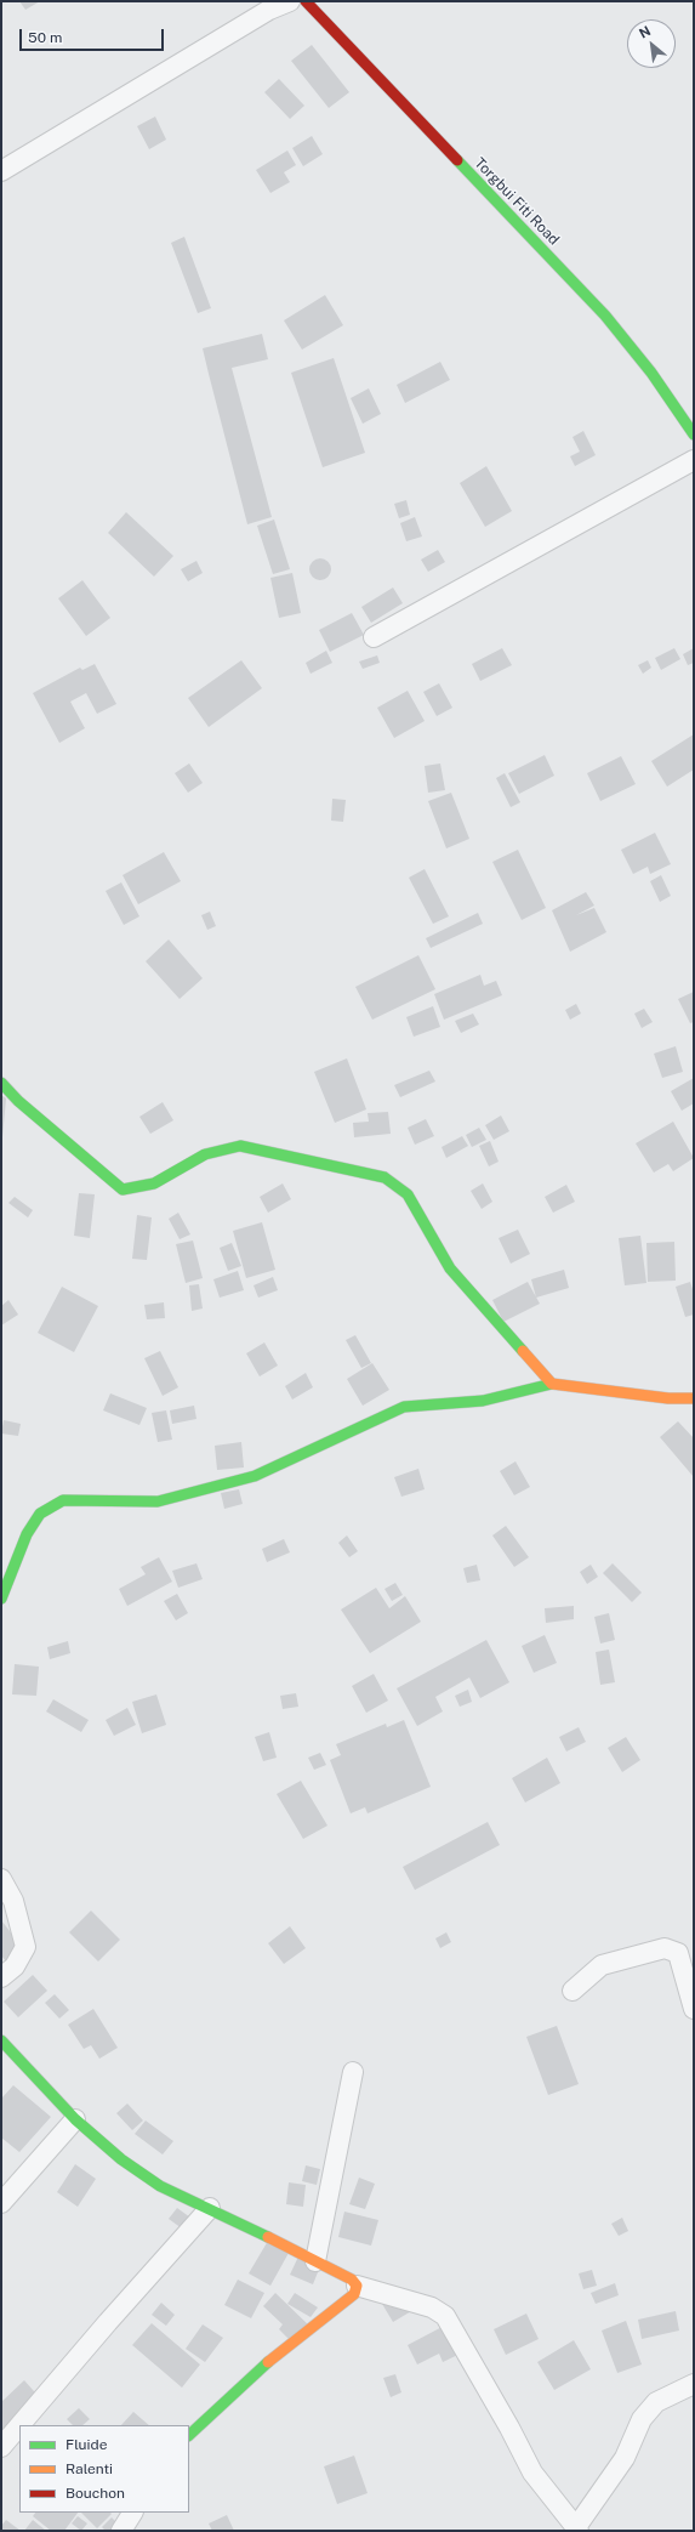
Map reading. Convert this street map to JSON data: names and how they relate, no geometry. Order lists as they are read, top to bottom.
{
  "streets": {
    "street": ["Torgbui Fiti Road"]
  },
  "legend": ["Fluide", "Ralenti", "Bouchon"],
  "scale_bar": "50 m",
  "north": "top left"
}
